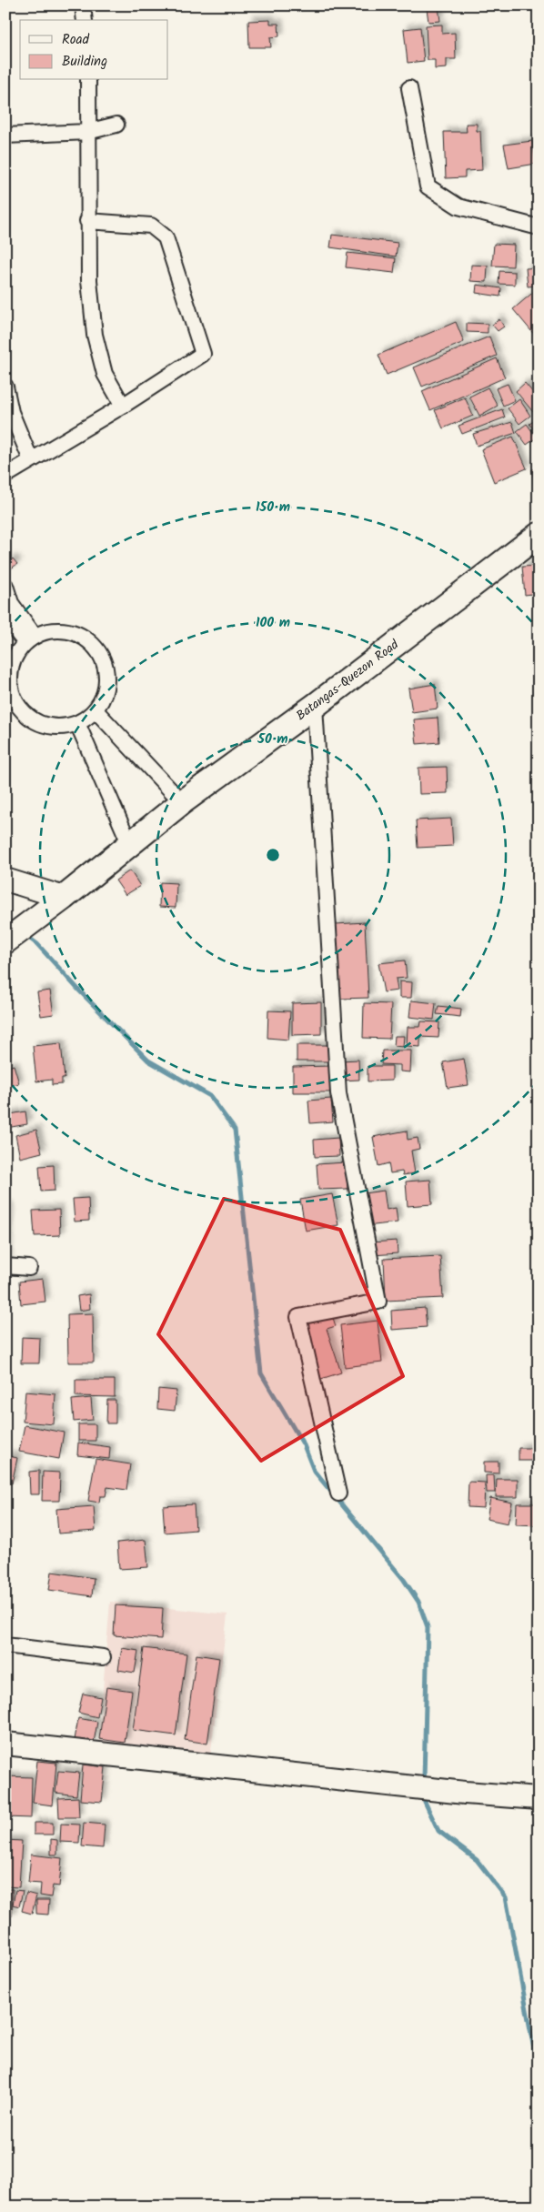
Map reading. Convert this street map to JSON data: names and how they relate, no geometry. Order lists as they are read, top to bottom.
{
  "streets": {
    "main road": ["Batangas-Quezon Road"]
  },
  "legend": ["Road", "Building"],
  "rings": ["150 m", "100 m", "50 m"]
}
